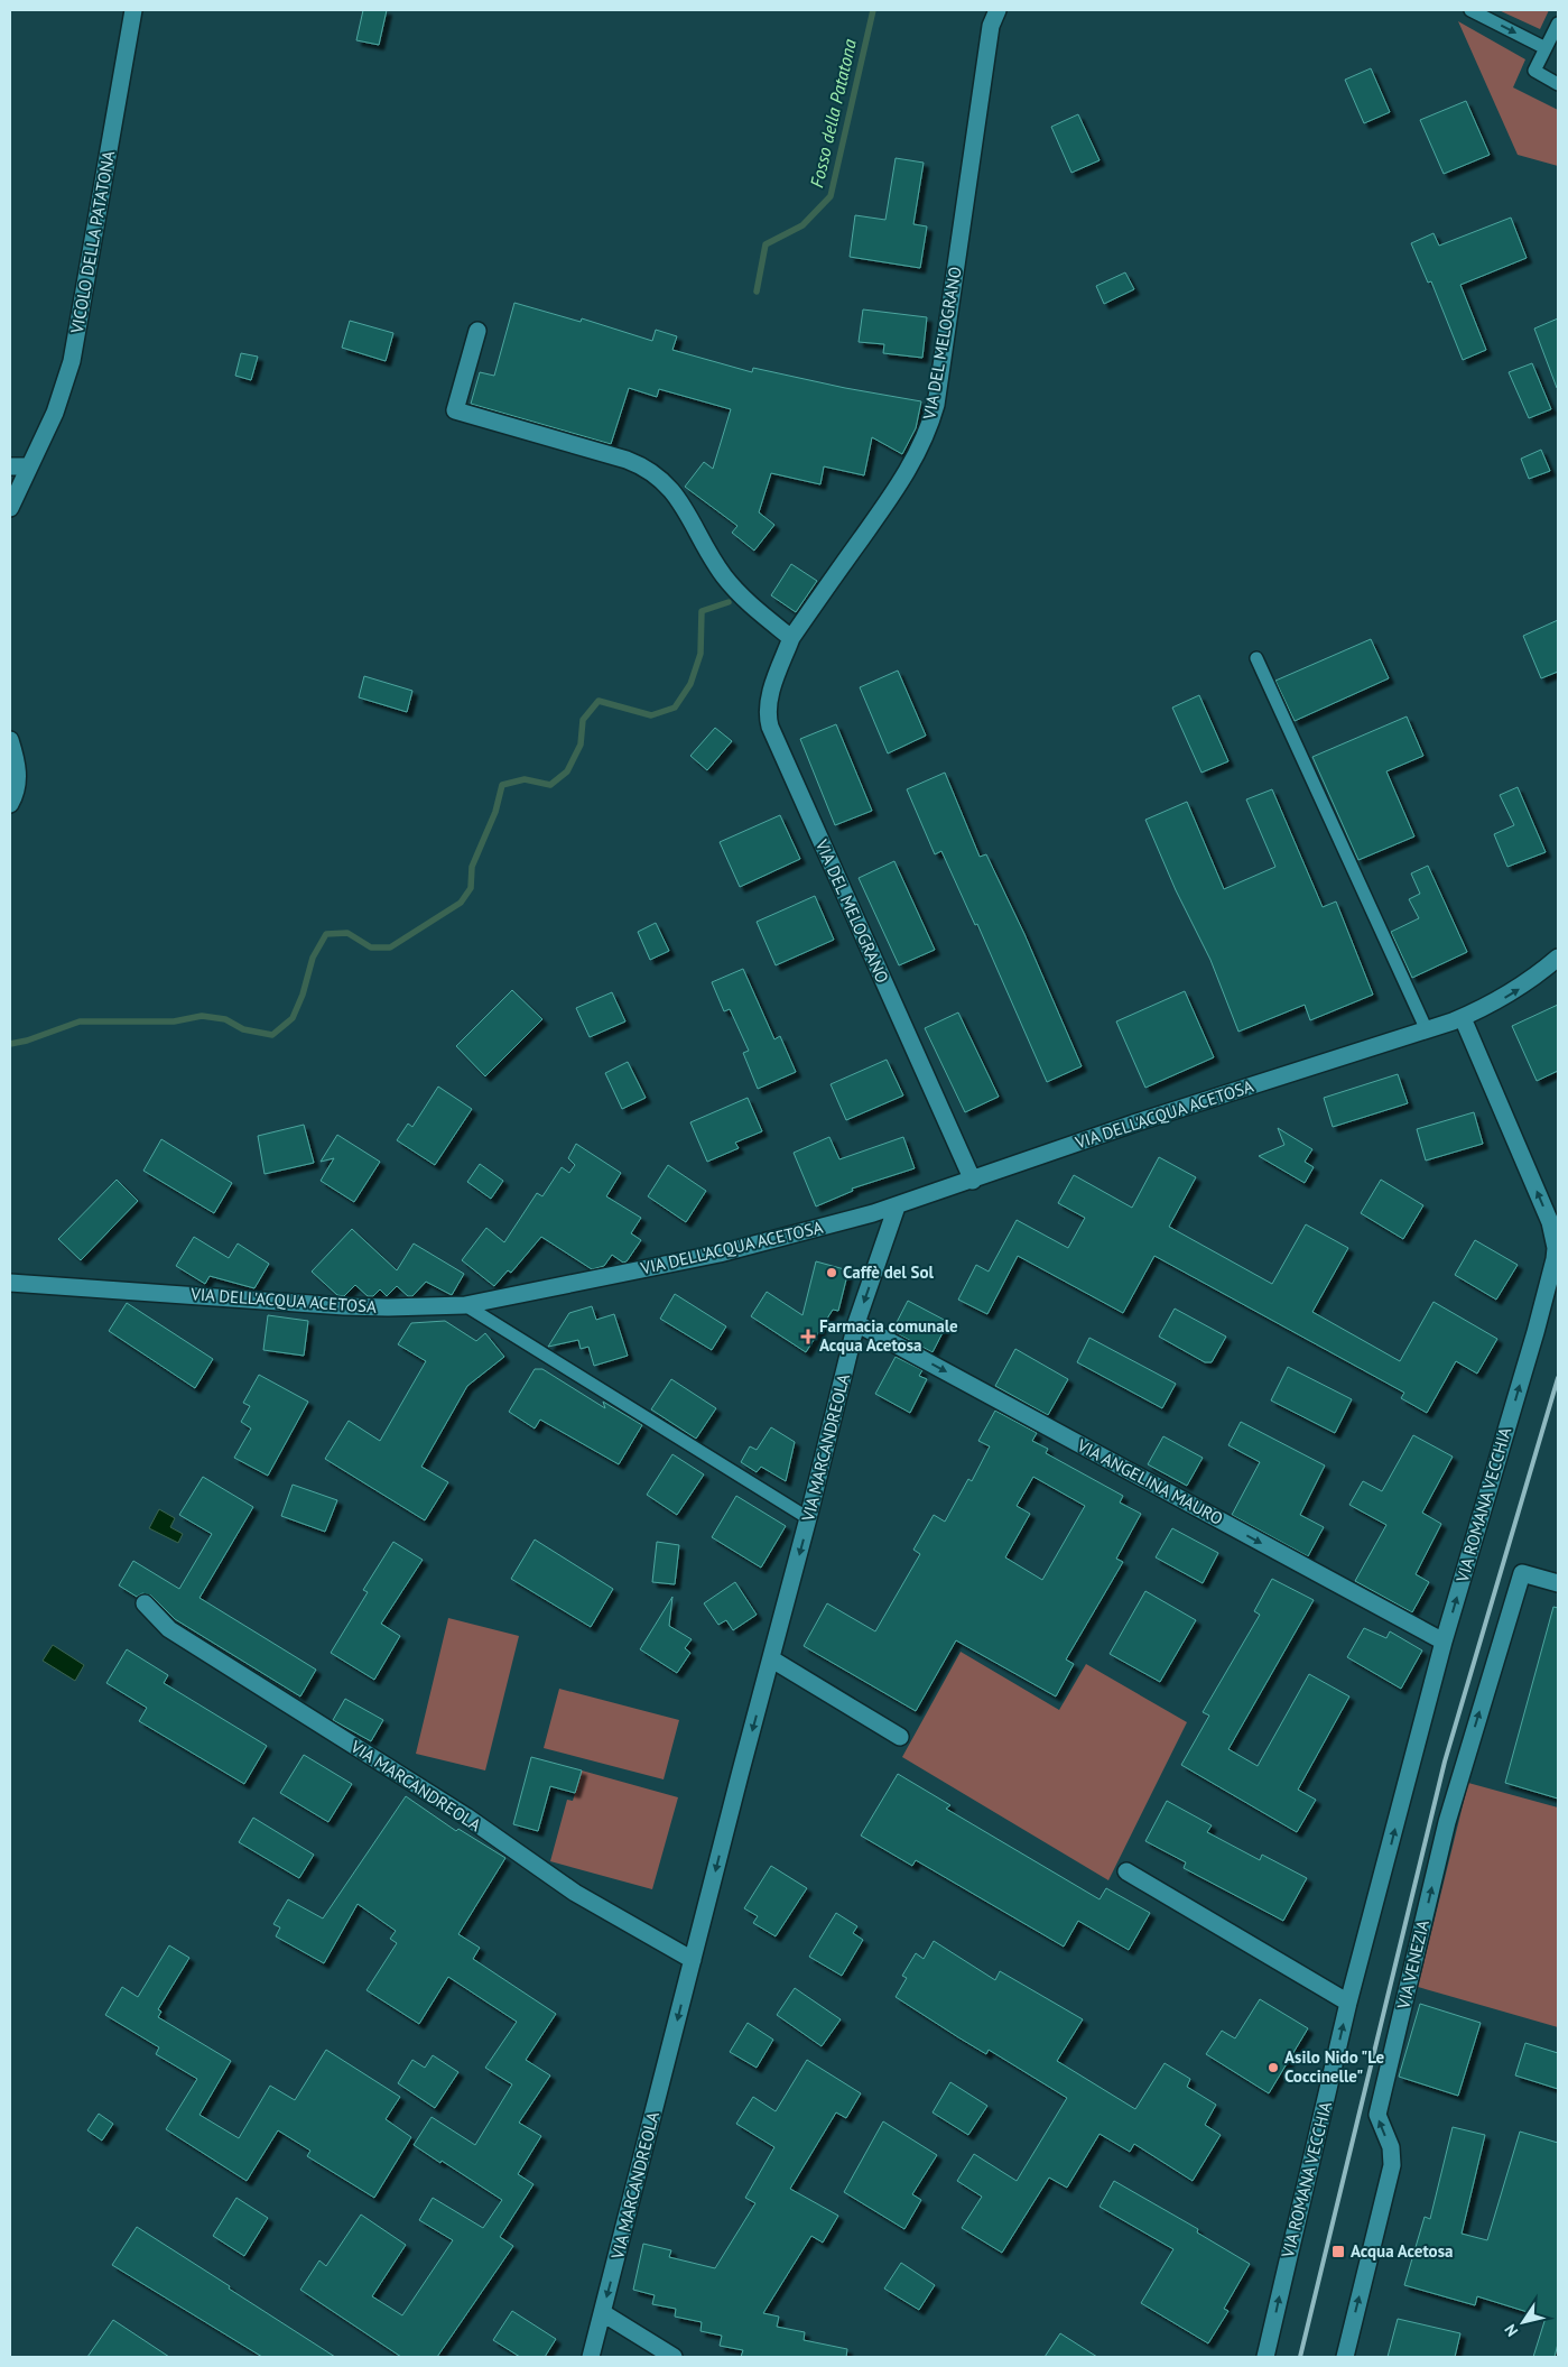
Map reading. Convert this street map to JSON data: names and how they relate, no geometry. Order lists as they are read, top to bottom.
{
  "streets": {
    "street": [
      "VICOLO DELLA PATATONA",
      "VIA DEL MELOGRANO",
      "VIA DELL'ACQUA ACETOSA",
      "VIA MARCANDREOLA",
      "VIA ANGELINA MAURO",
      "VIA ROMANA VECCHIA",
      "VIA VENEZIA"
    ]
  },
  "crossings": [
    ["VIA DEL MELOGRANO", "VIA DELL'ACQUA ACETOSA"],
    ["VIA DELL'ACQUA ACETOSA", "VIA MARCANDREOLA"],
    ["VIA DELL'ACQUA ACETOSA", "VIA ROMANA VECCHIA"],
    ["VIA MARCANDREOLA", "VIA ANGELINA MAURO"],
    ["VIA ANGELINA MAURO", "VIA ROMANA VECCHIA"]
  ],
  "one_way": [
    "VIA MARCANDREOLA",
    "VIA ANGELINA MAURO",
    "VIA ROMANA VECCHIA",
    "VIA VENEZIA"
  ],
  "water": ["Fosso della Patatona"],
  "places": {
    "other": ["Caffè del Sol", "Asilo Nido \"Le Coccinelle\""],
    "health": ["Farmacia comunale Acqua Acetosa"],
    "transit": ["Acqua Acetosa"]
  },
  "north": "bottom left"
}
